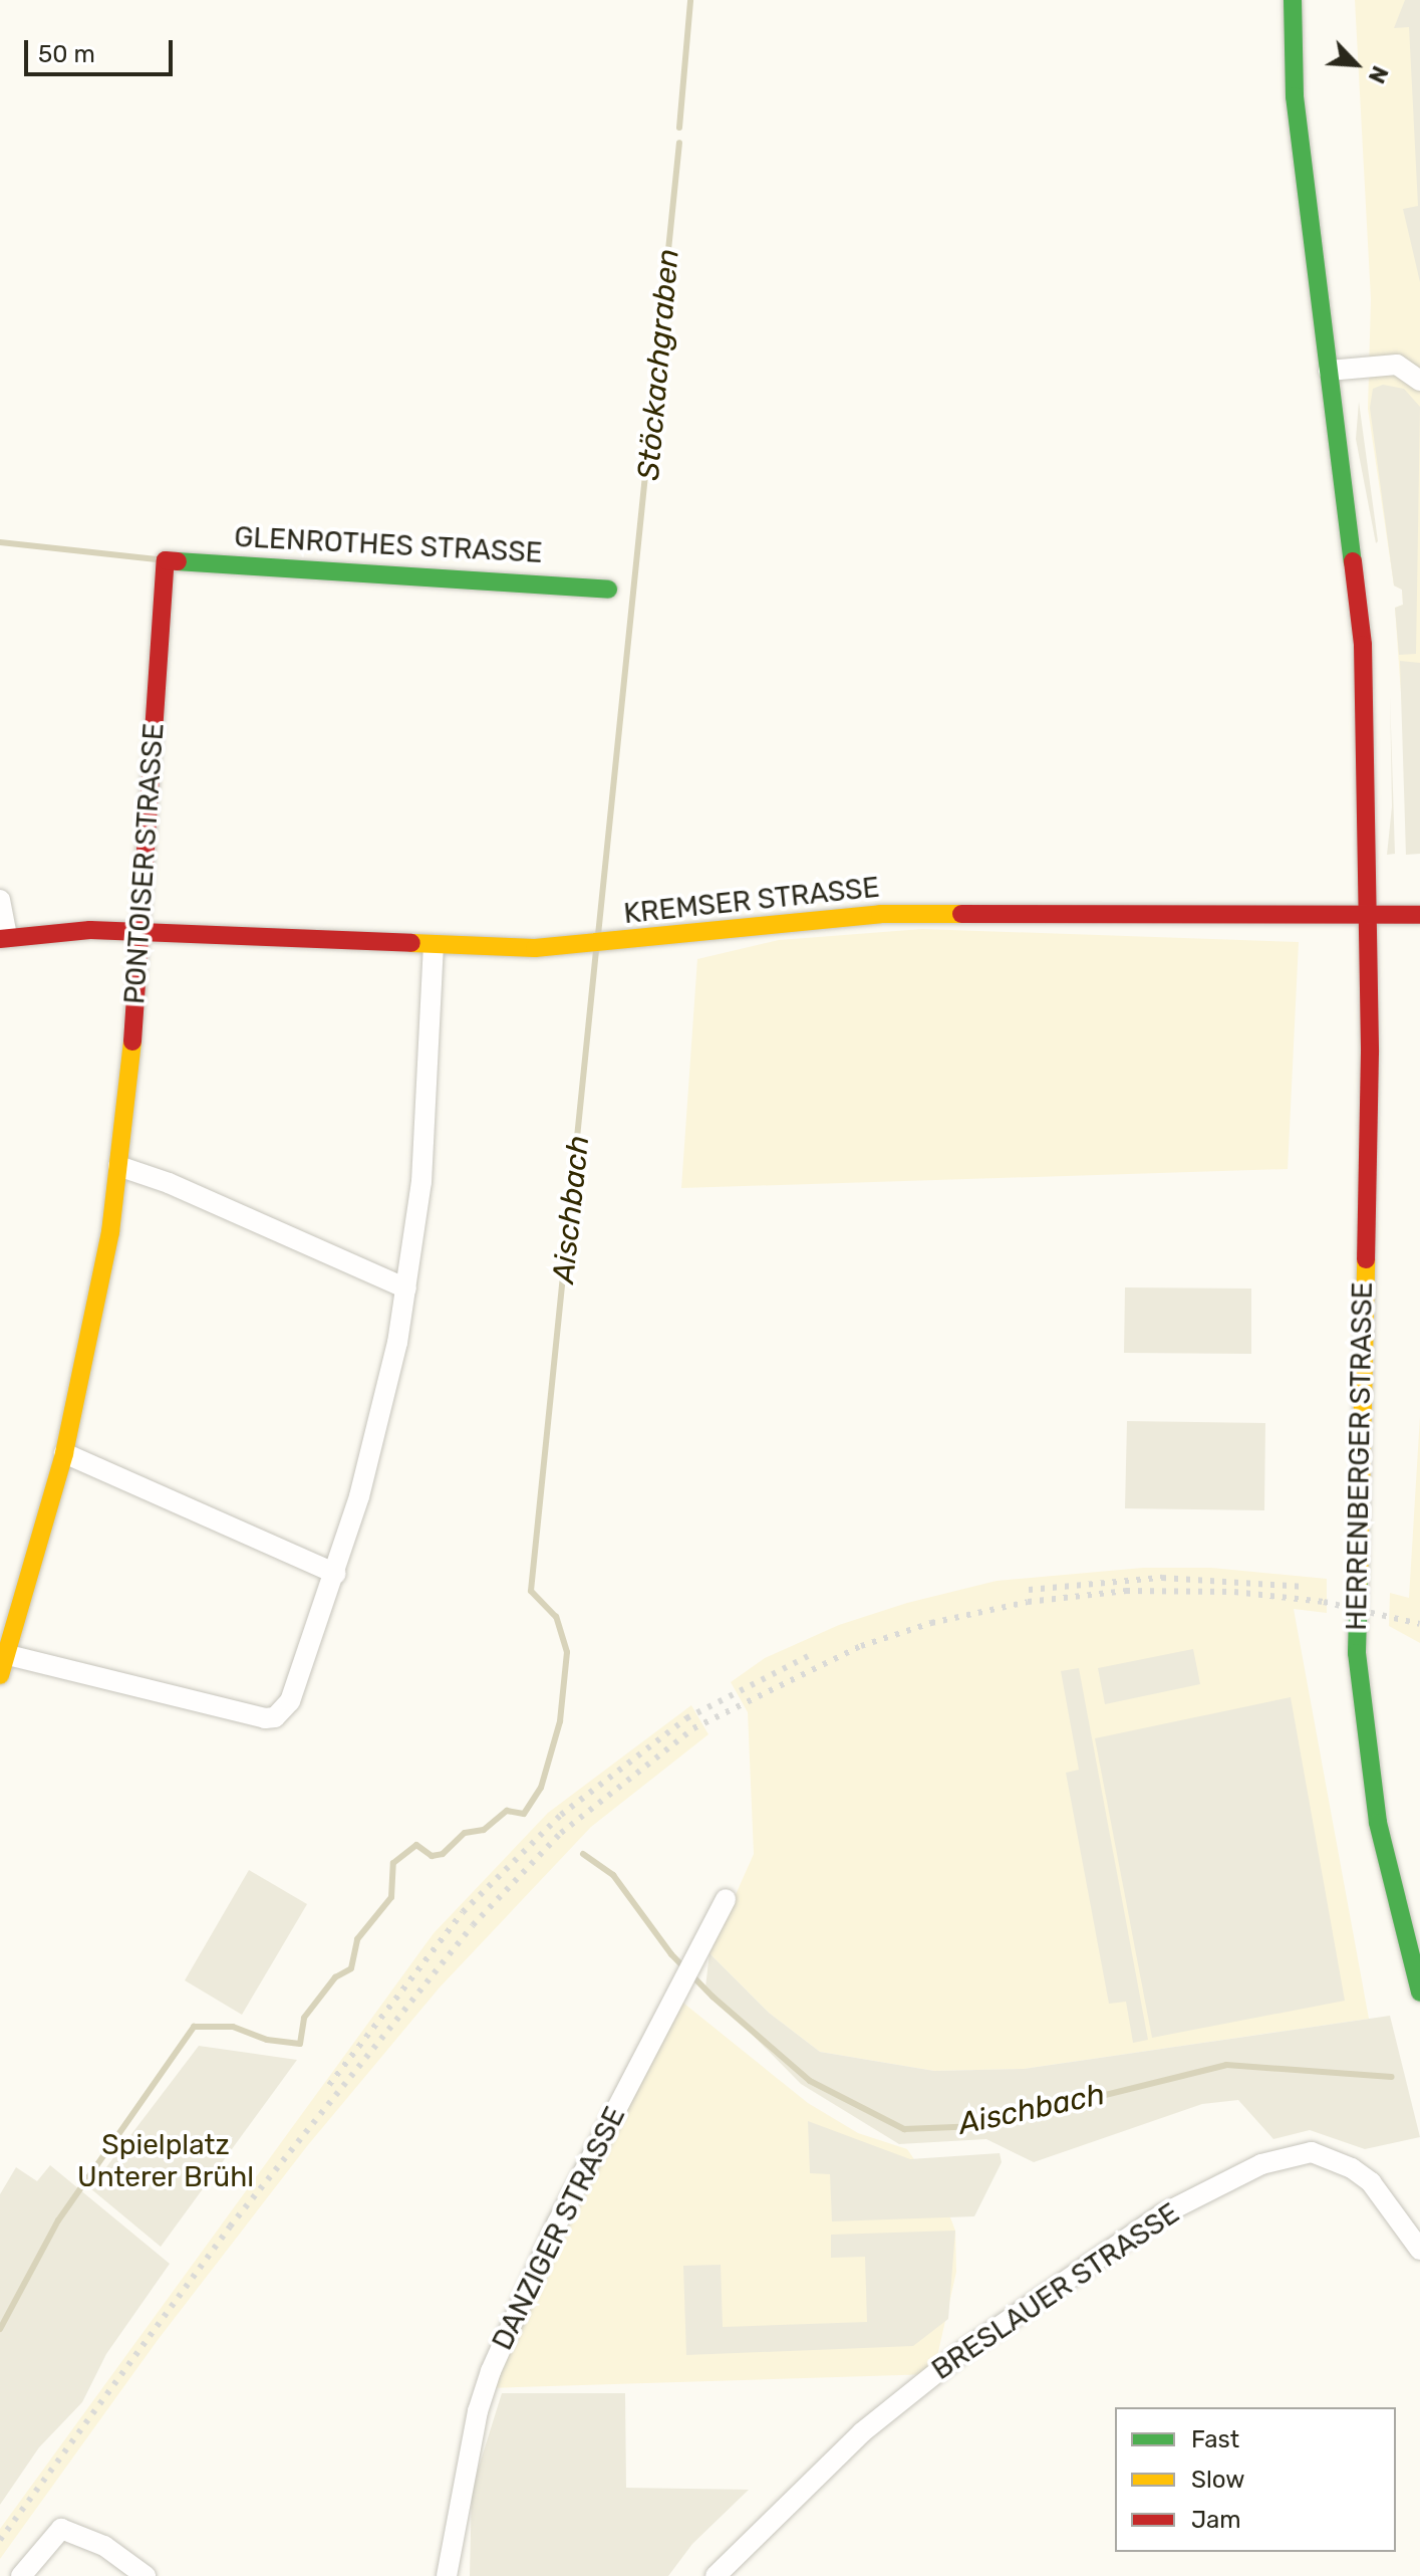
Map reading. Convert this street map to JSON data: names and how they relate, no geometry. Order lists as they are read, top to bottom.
{
  "streets": {
    "street": [
      "GLENROTHES STRASSE",
      "PONTOISER STRASSE",
      "KREMSER STRASSE",
      "HERRENBERGER STRASSE",
      "DANZIGER STRASSE",
      "BRESLAUER STRASSE"
    ]
  },
  "crossings": [
    ["GLENROTHES STRASSE", "PONTOISER STRASSE"],
    ["PONTOISER STRASSE", "KREMSER STRASSE"],
    ["KREMSER STRASSE", "HERRENBERGER STRASSE"]
  ],
  "water": ["Stöckachgraben", "Aischbach"],
  "parks": ["Spielplatz Unterer Brühl"],
  "legend": ["Fast", "Slow", "Jam"],
  "scale_bar": "50 m",
  "north": "bottom right"
}
